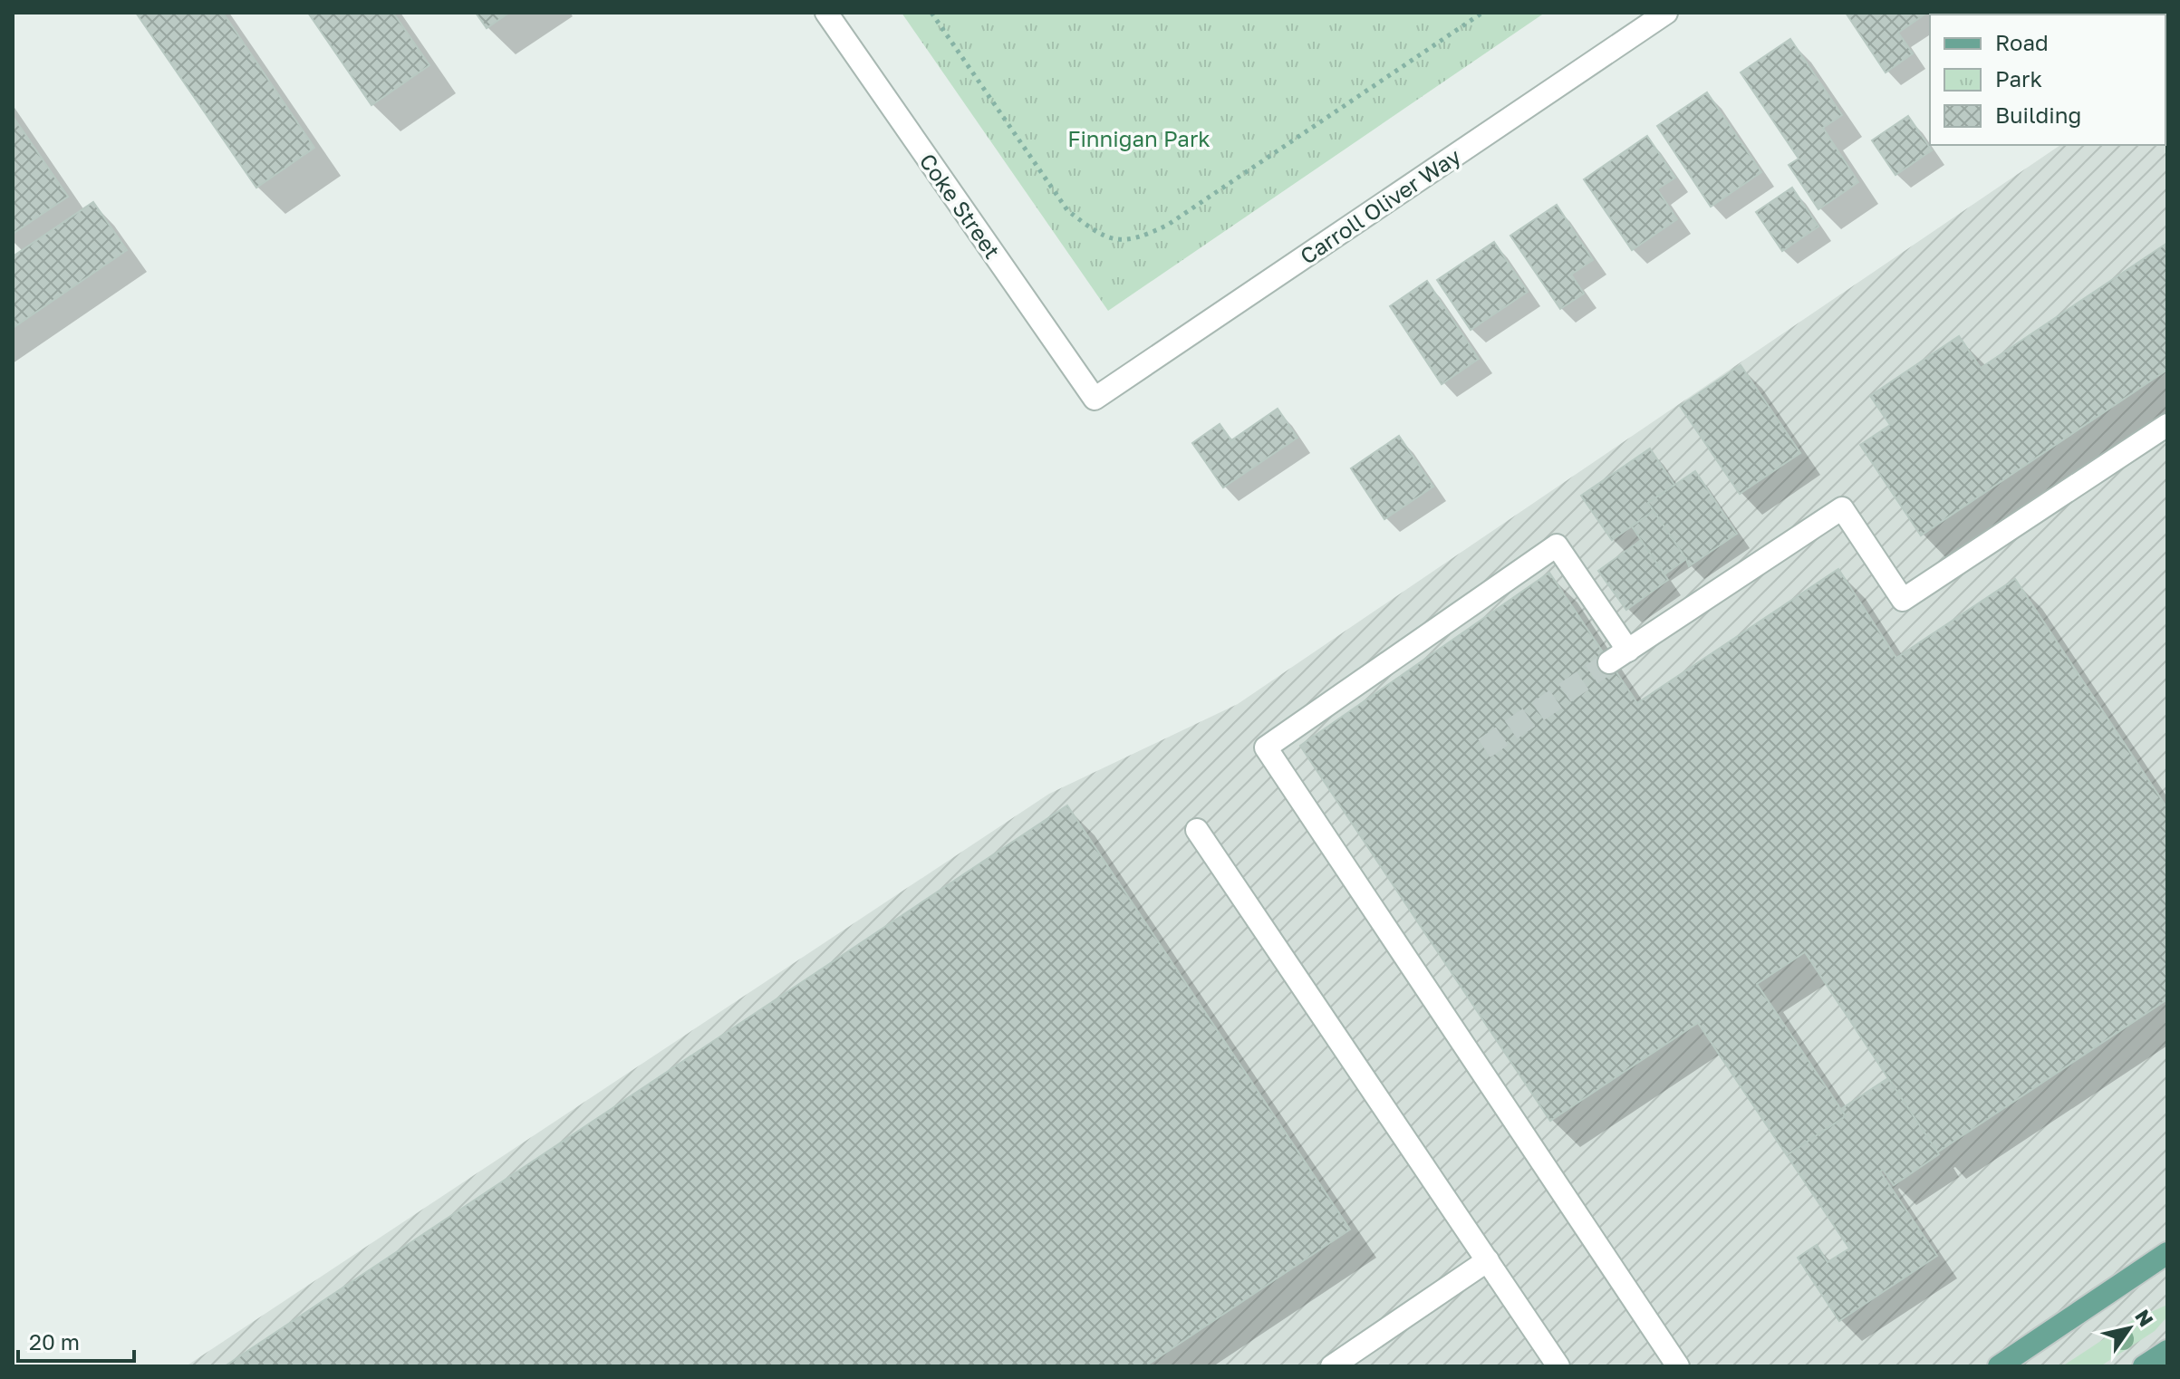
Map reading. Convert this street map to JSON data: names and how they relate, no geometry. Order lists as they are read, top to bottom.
{
  "streets": {
    "street": ["Coke Street", "Carroll Oliver Way"]
  },
  "crossings": [
    ["Coke Street", "Carroll Oliver Way"]
  ],
  "parks": ["Finnigan Park"],
  "legend": ["Road", "Park", "Building"],
  "scale_bar": "20 m",
  "north": "top right"
}
